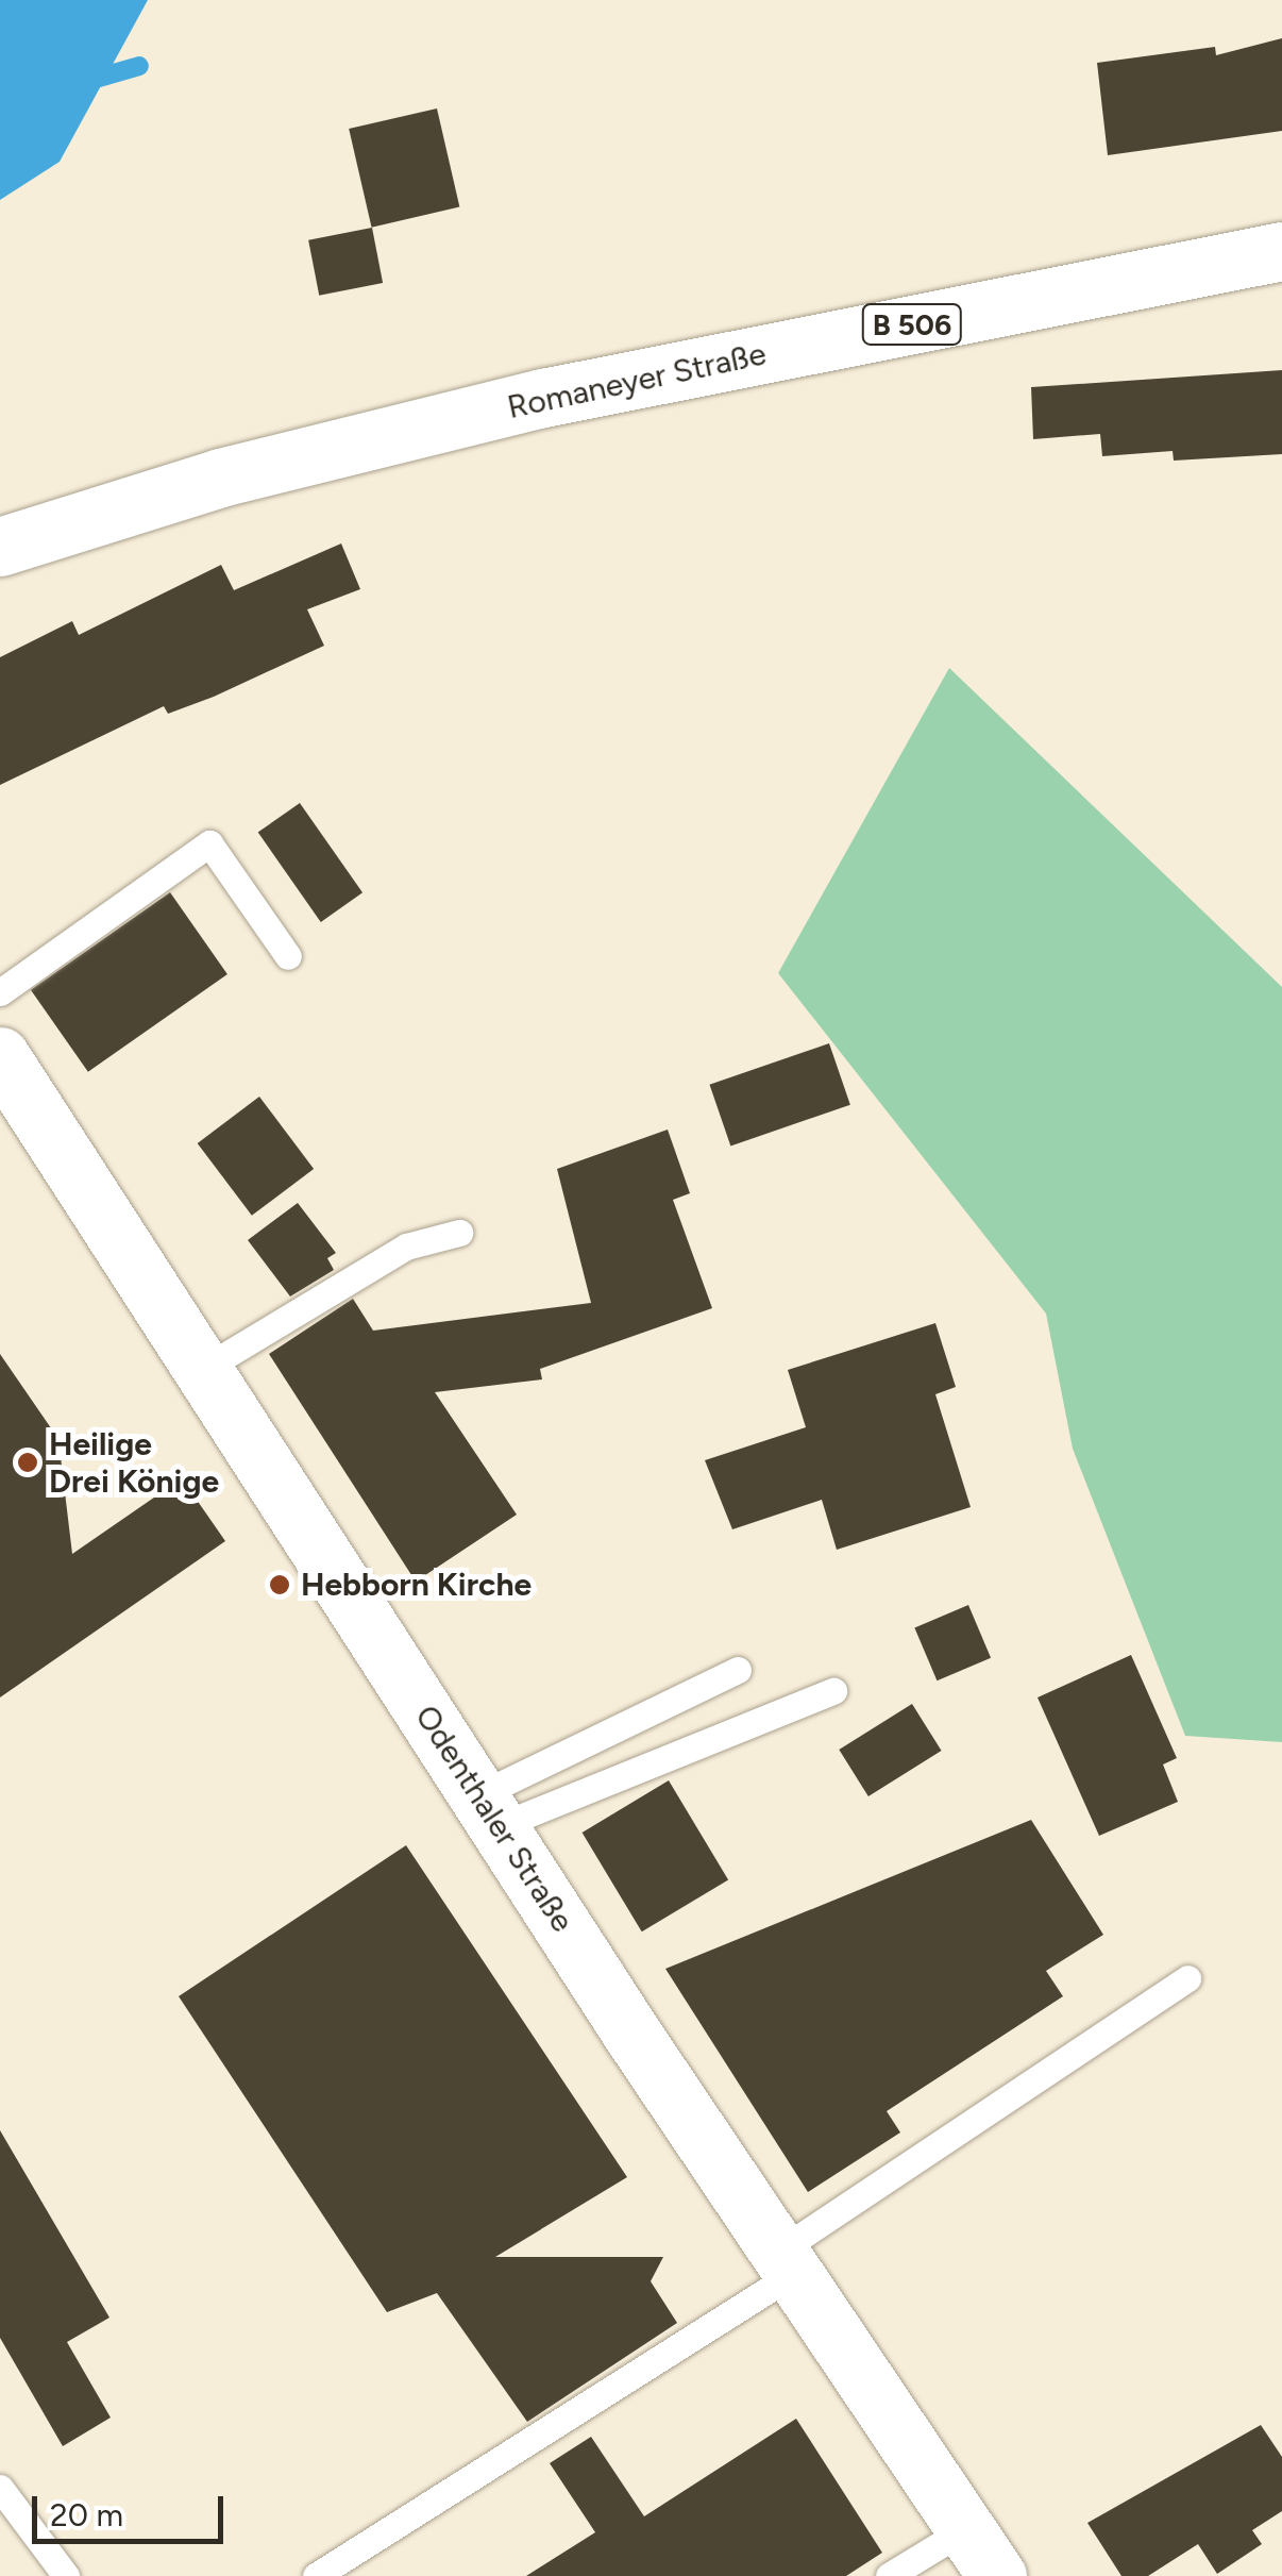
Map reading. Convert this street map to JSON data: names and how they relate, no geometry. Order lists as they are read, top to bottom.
{
  "streets": {
    "main road": ["B 506", "Romaneyer Straße", "Odenthaler Straße"]
  },
  "places": ["Heilige Drei Könige", "Hebborn Kirche"],
  "scale_bar": "20 m"
}
